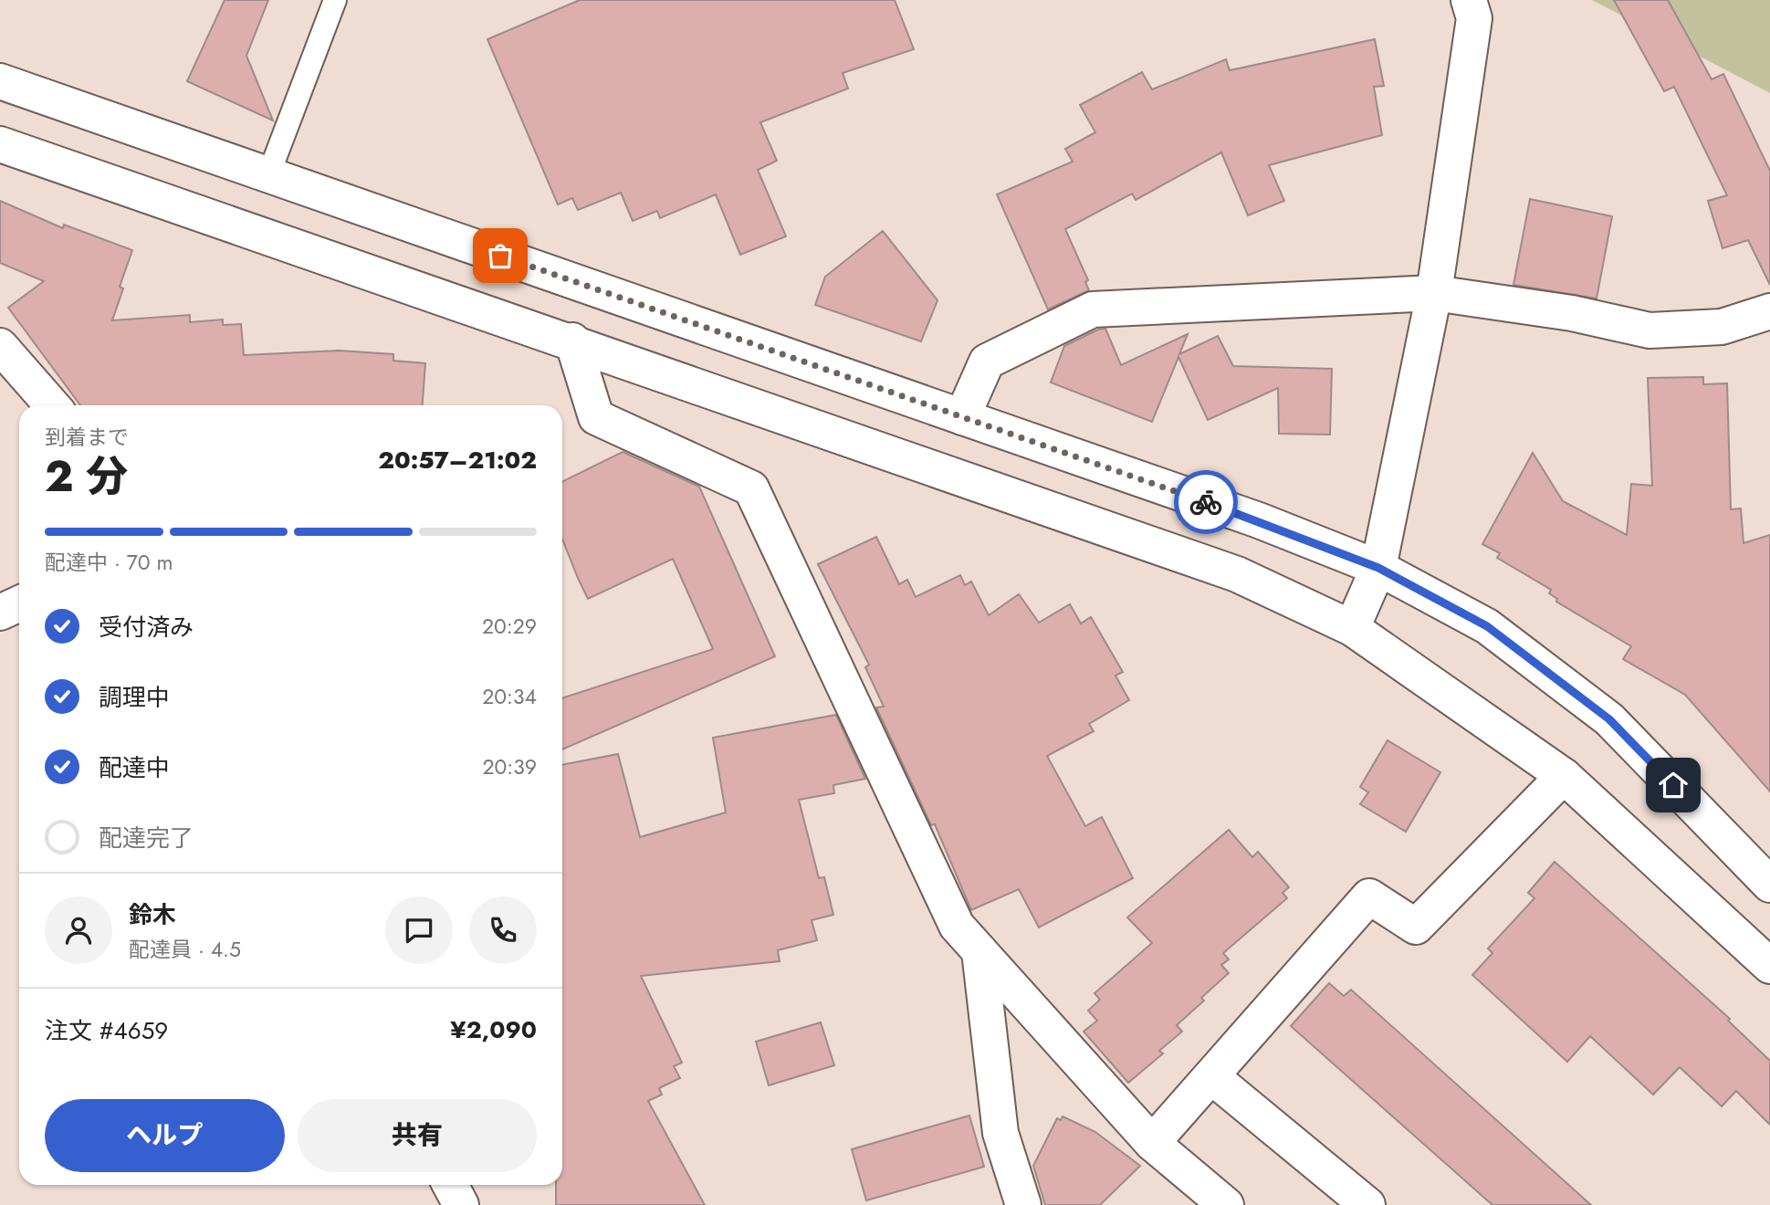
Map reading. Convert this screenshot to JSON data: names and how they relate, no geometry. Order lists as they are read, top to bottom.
{
  "page": {
    "heading": ["2 分", "到着まで", "20:57–21:02"],
    "panel": [
      "鈴木",
      "配達員 · 4.5",
      "注文 #4659",
      "¥2,090"
    ],
    "bar": "配達中 · 70 m",
    "list": [
      ["受付済み", "20:29"],
      ["調理中", "20:34"],
      ["配達中", "20:39"],
      "配達完了"
    ],
    "buttons": ["ヘルプ", "共有"]
  }
}
